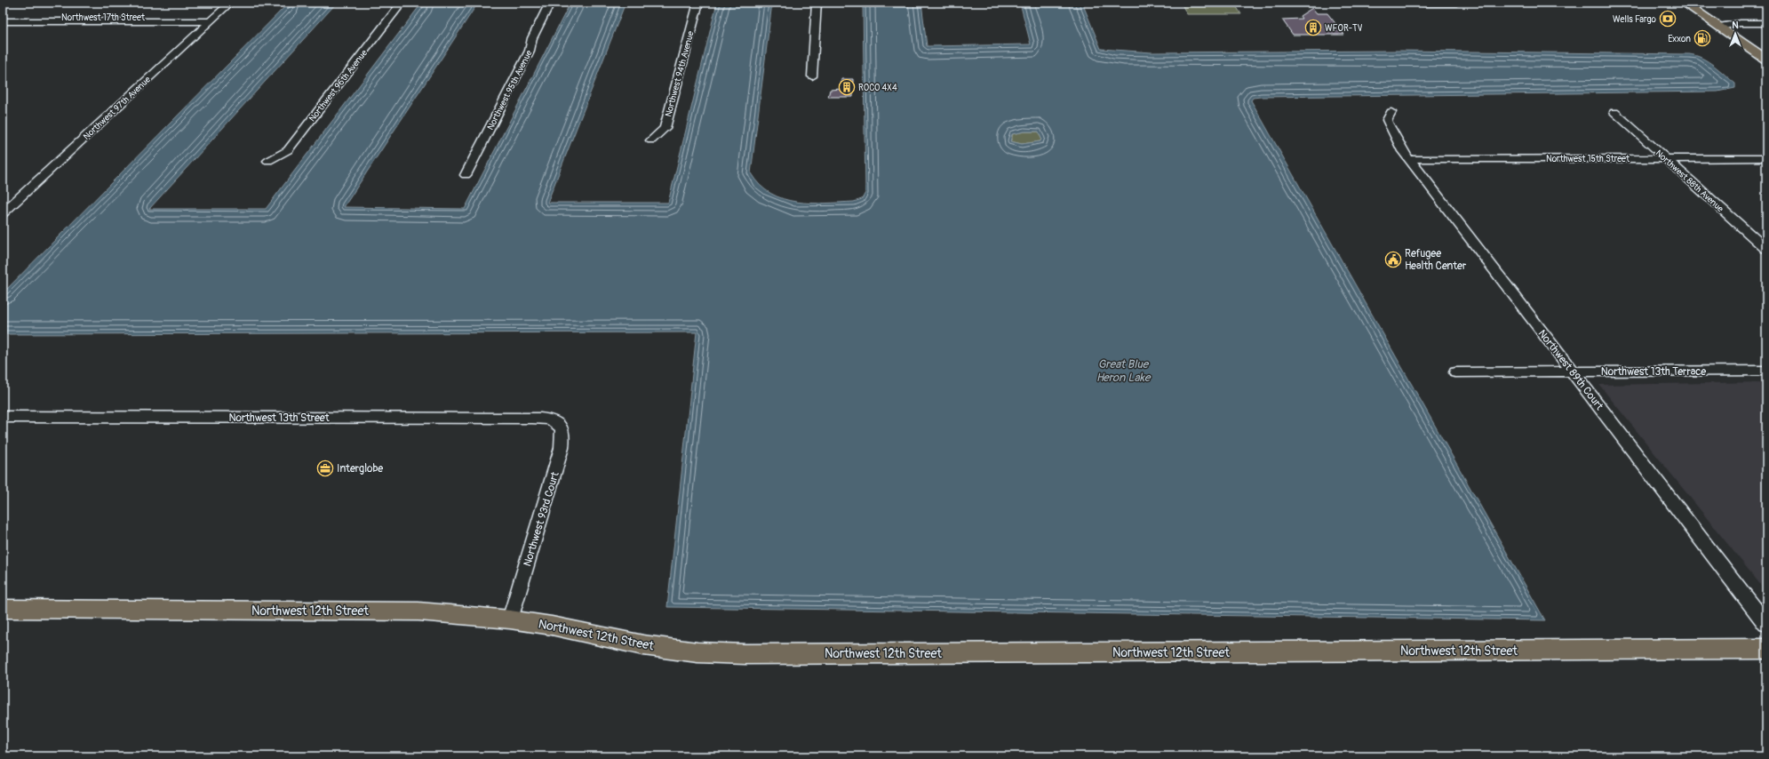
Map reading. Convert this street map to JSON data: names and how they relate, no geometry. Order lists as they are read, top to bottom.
{
  "streets": {
    "main road": ["Northwest 12th Street"],
    "street": [
      "Northwest 17th Street",
      "Northwest 94th Avenue",
      "Northwest 96th Avenue",
      "Northwest 95th Avenue",
      "Northwest 97th Avenue",
      "Northwest 15th Street",
      "Northwest 88th Avenue",
      "Northwest 89th Court",
      "Northwest 13th Terrace",
      "Northwest 13th Street",
      "Northwest 93rd Court"
    ]
  },
  "crossings": [
    ["Northwest 17th Street", "Northwest 97th Avenue"],
    ["Northwest 15th Street", "Northwest 88th Avenue"],
    ["Northwest 15th Street", "Northwest 89th Court"],
    ["Northwest 89th Court", "Northwest 13th Terrace"],
    ["Northwest 13th Street", "Northwest 93rd Court"],
    ["Northwest 93rd Court", "Northwest 12th Street"]
  ],
  "water": ["Great Blue Heron Lake"],
  "places": {
    "bank": ["Wells Fargo"],
    "building": ["WFOR-TV", "ROCO 4X4"],
    "fuel station": ["Exxon"],
    "public building": ["Refugee Health Center"],
    "office": ["Interglobe"]
  },
  "north": "top"
}
